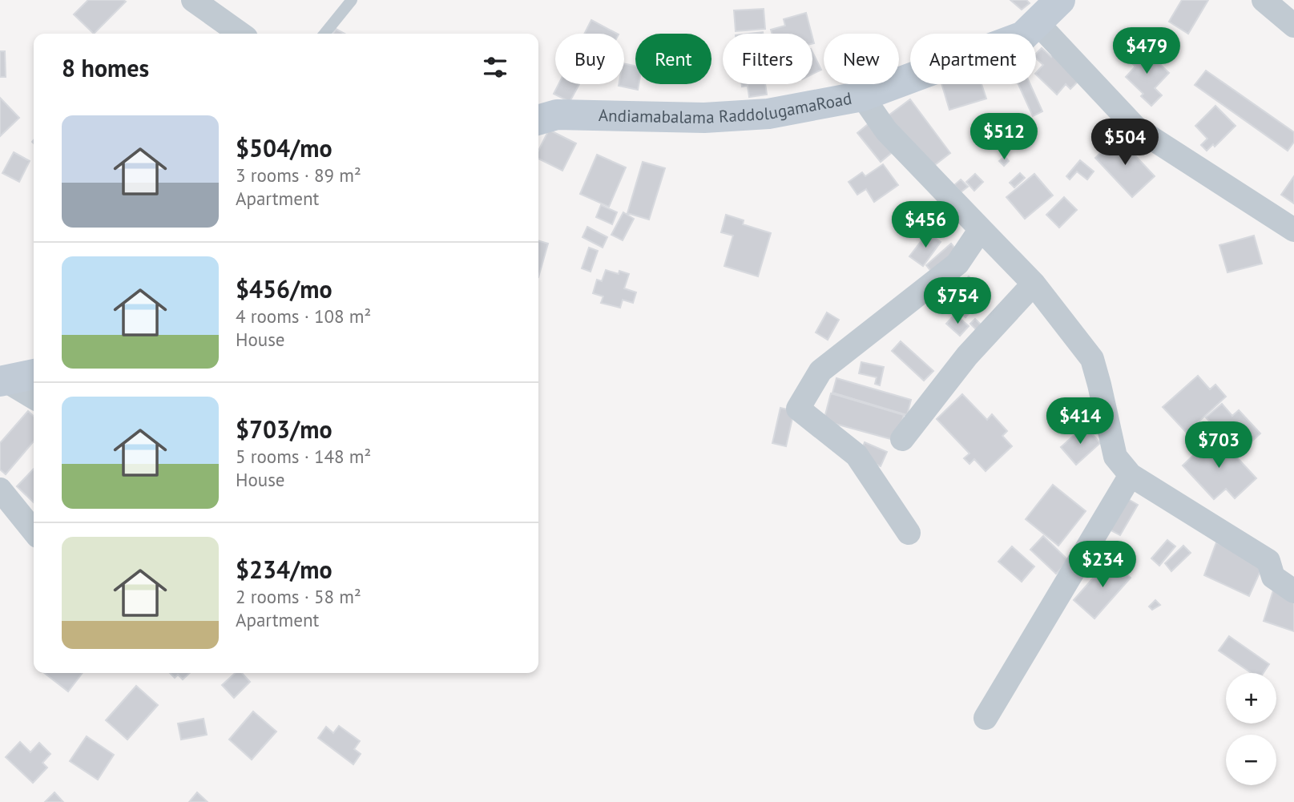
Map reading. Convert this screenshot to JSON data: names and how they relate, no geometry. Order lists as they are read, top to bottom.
{
  "streets": {
    "street": ["Andiamabalama RaddolugamaRoad"]
  },
  "page": {
    "price": [
      "$479",
      "$512",
      "$504",
      "$456",
      "$754",
      "$414",
      "$703",
      "$234"
    ],
    "chip": [
      "Buy",
      "Rent",
      "Filters",
      "New",
      "Apartment"
    ],
    "heading": "8 homes",
    "list": [
      {
        "name": "$504/mo",
        "note": "3 rooms · 89 m² · Apartment"
      },
      {
        "name": "$456/mo",
        "note": "4 rooms · 108 m² · House"
      },
      {
        "name": "$703/mo",
        "note": "5 rooms · 148 m² · House"
      },
      {
        "name": "$234/mo",
        "note": "2 rooms · 58 m² · Apartment"
      }
    ],
    "map_buttons": ["+", "−"]
  }
}
